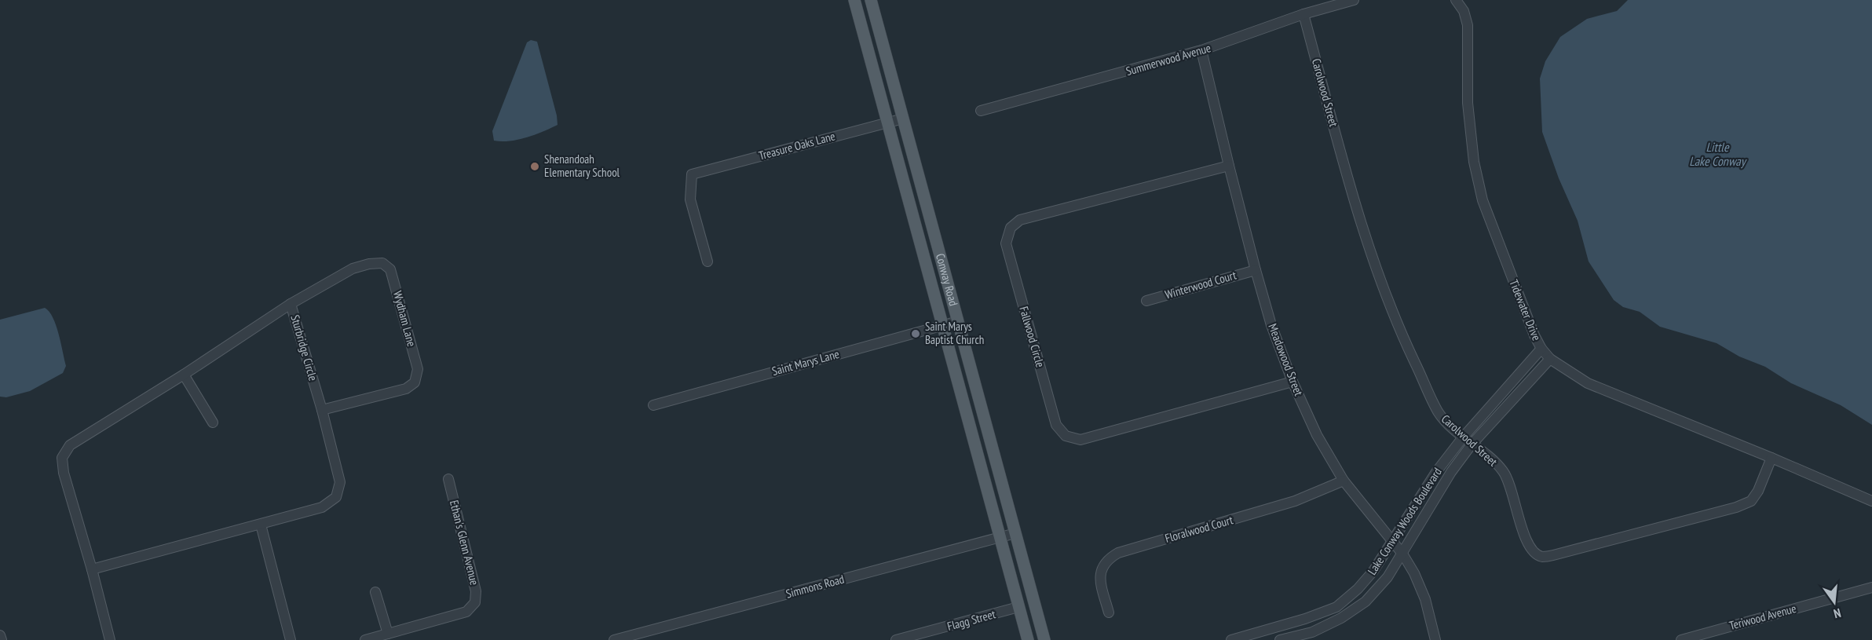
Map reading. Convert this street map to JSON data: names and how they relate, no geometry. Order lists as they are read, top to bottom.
{
  "streets": {
    "main road": ["Conway Road"],
    "street": [
      "Summerwood Avenue",
      "Carolwood Street",
      "Treasure Oaks Lane",
      "Winterwood Court",
      "Tidewater Drive",
      "Wydham Lane",
      "Fallwood Circle",
      "Sturbridge Circle",
      "Meadowood Street",
      "Saint Marys Lane",
      "Lake Conway Woods Boulevard",
      "Floralwood Court",
      "Ethan's Glenn Avenue",
      "Simmons Road",
      "Teriwood Avenue",
      "Flagg Street"
    ]
  },
  "crossings": [
    ["Summerwood Avenue", "Carolwood Street"],
    ["Summerwood Avenue", "Meadowood Street"],
    ["Carolwood Street", "Tidewater Drive"],
    ["Carolwood Street", "Lake Conway Woods Boulevard"],
    ["Treasure Oaks Lane", "Conway Road"],
    ["Conway Road", "Saint Marys Lane"],
    ["Conway Road", "Simmons Road"],
    ["Conway Road", "Flagg Street"],
    ["Winterwood Court", "Meadowood Street"],
    ["Tidewater Drive", "Lake Conway Woods Boulevard"],
    ["Wydham Lane", "Sturbridge Circle"],
    ["Fallwood Circle", "Meadowood Street"],
    ["Meadowood Street", "Lake Conway Woods Boulevard"],
    ["Meadowood Street", "Floralwood Court"]
  ],
  "water": ["Little Lake Conway"],
  "places": ["Shenandoah Elementary School", "Saint Marys Baptist Church"],
  "north": "bottom"
}
